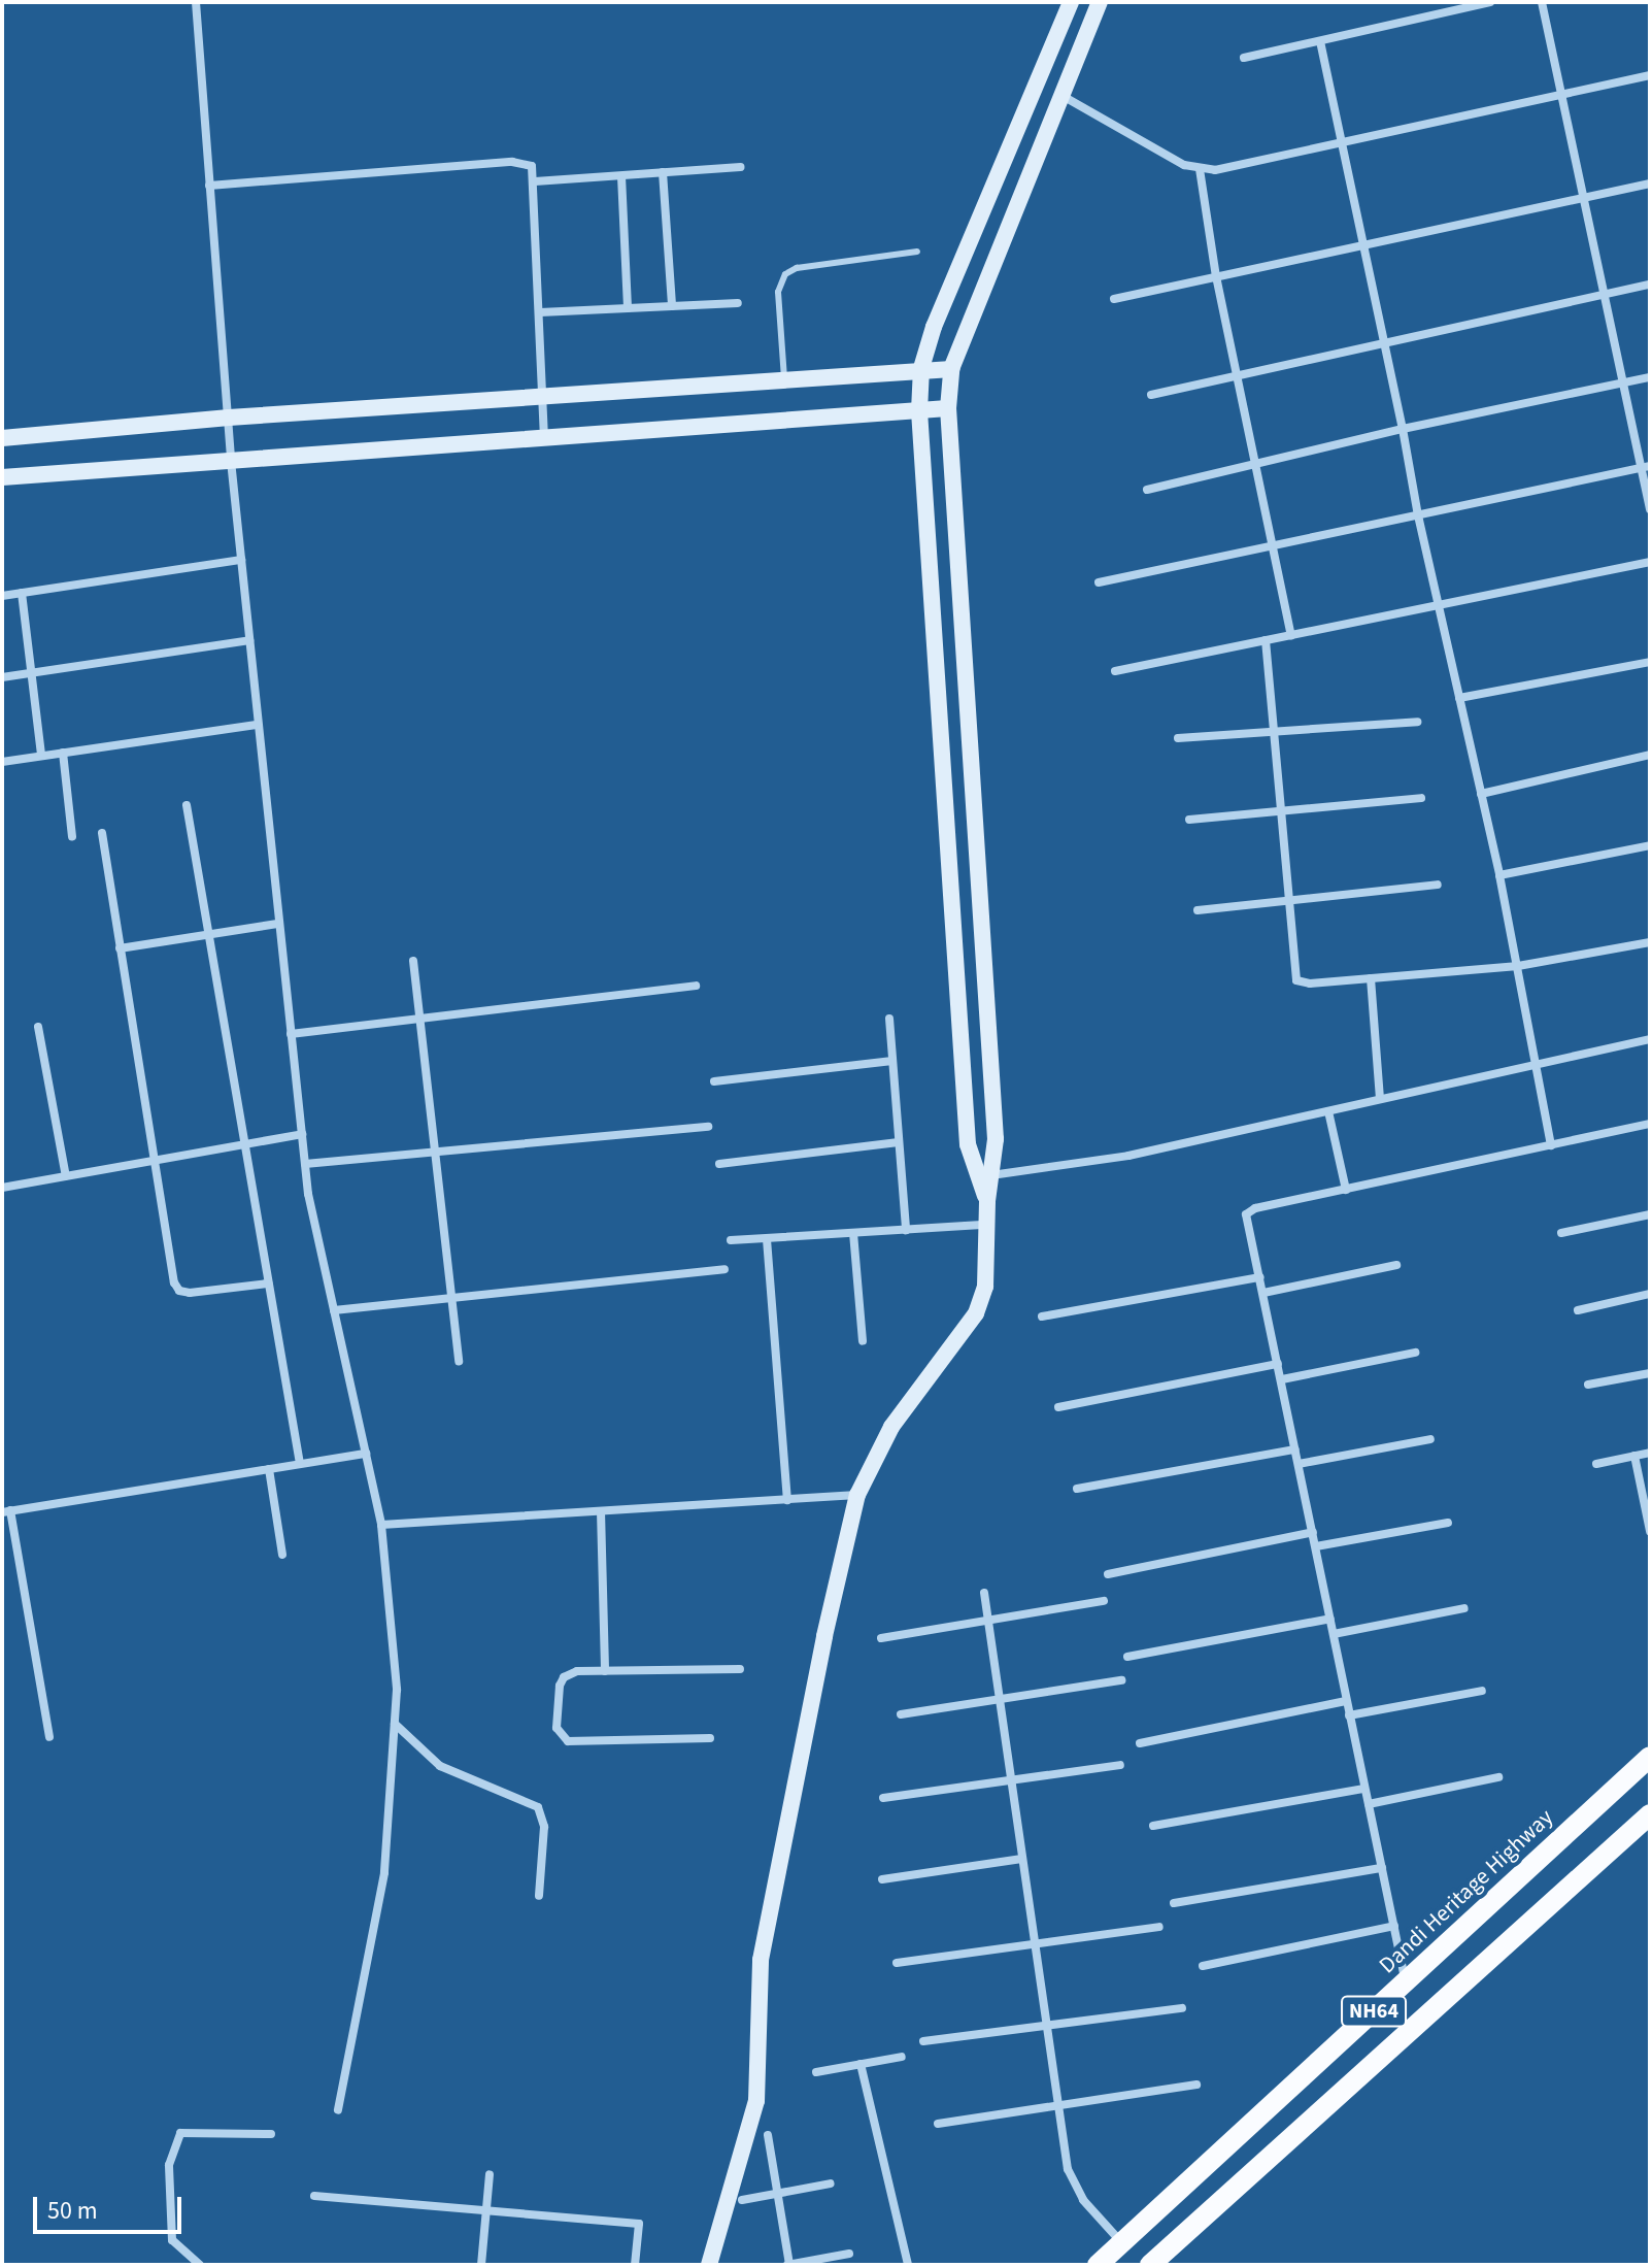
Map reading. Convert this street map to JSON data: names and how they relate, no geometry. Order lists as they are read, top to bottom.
{
  "streets": {
    "main road": ["Dandi Heritage Highway", "NH64"]
  },
  "scale_bar": "50 m"
}
